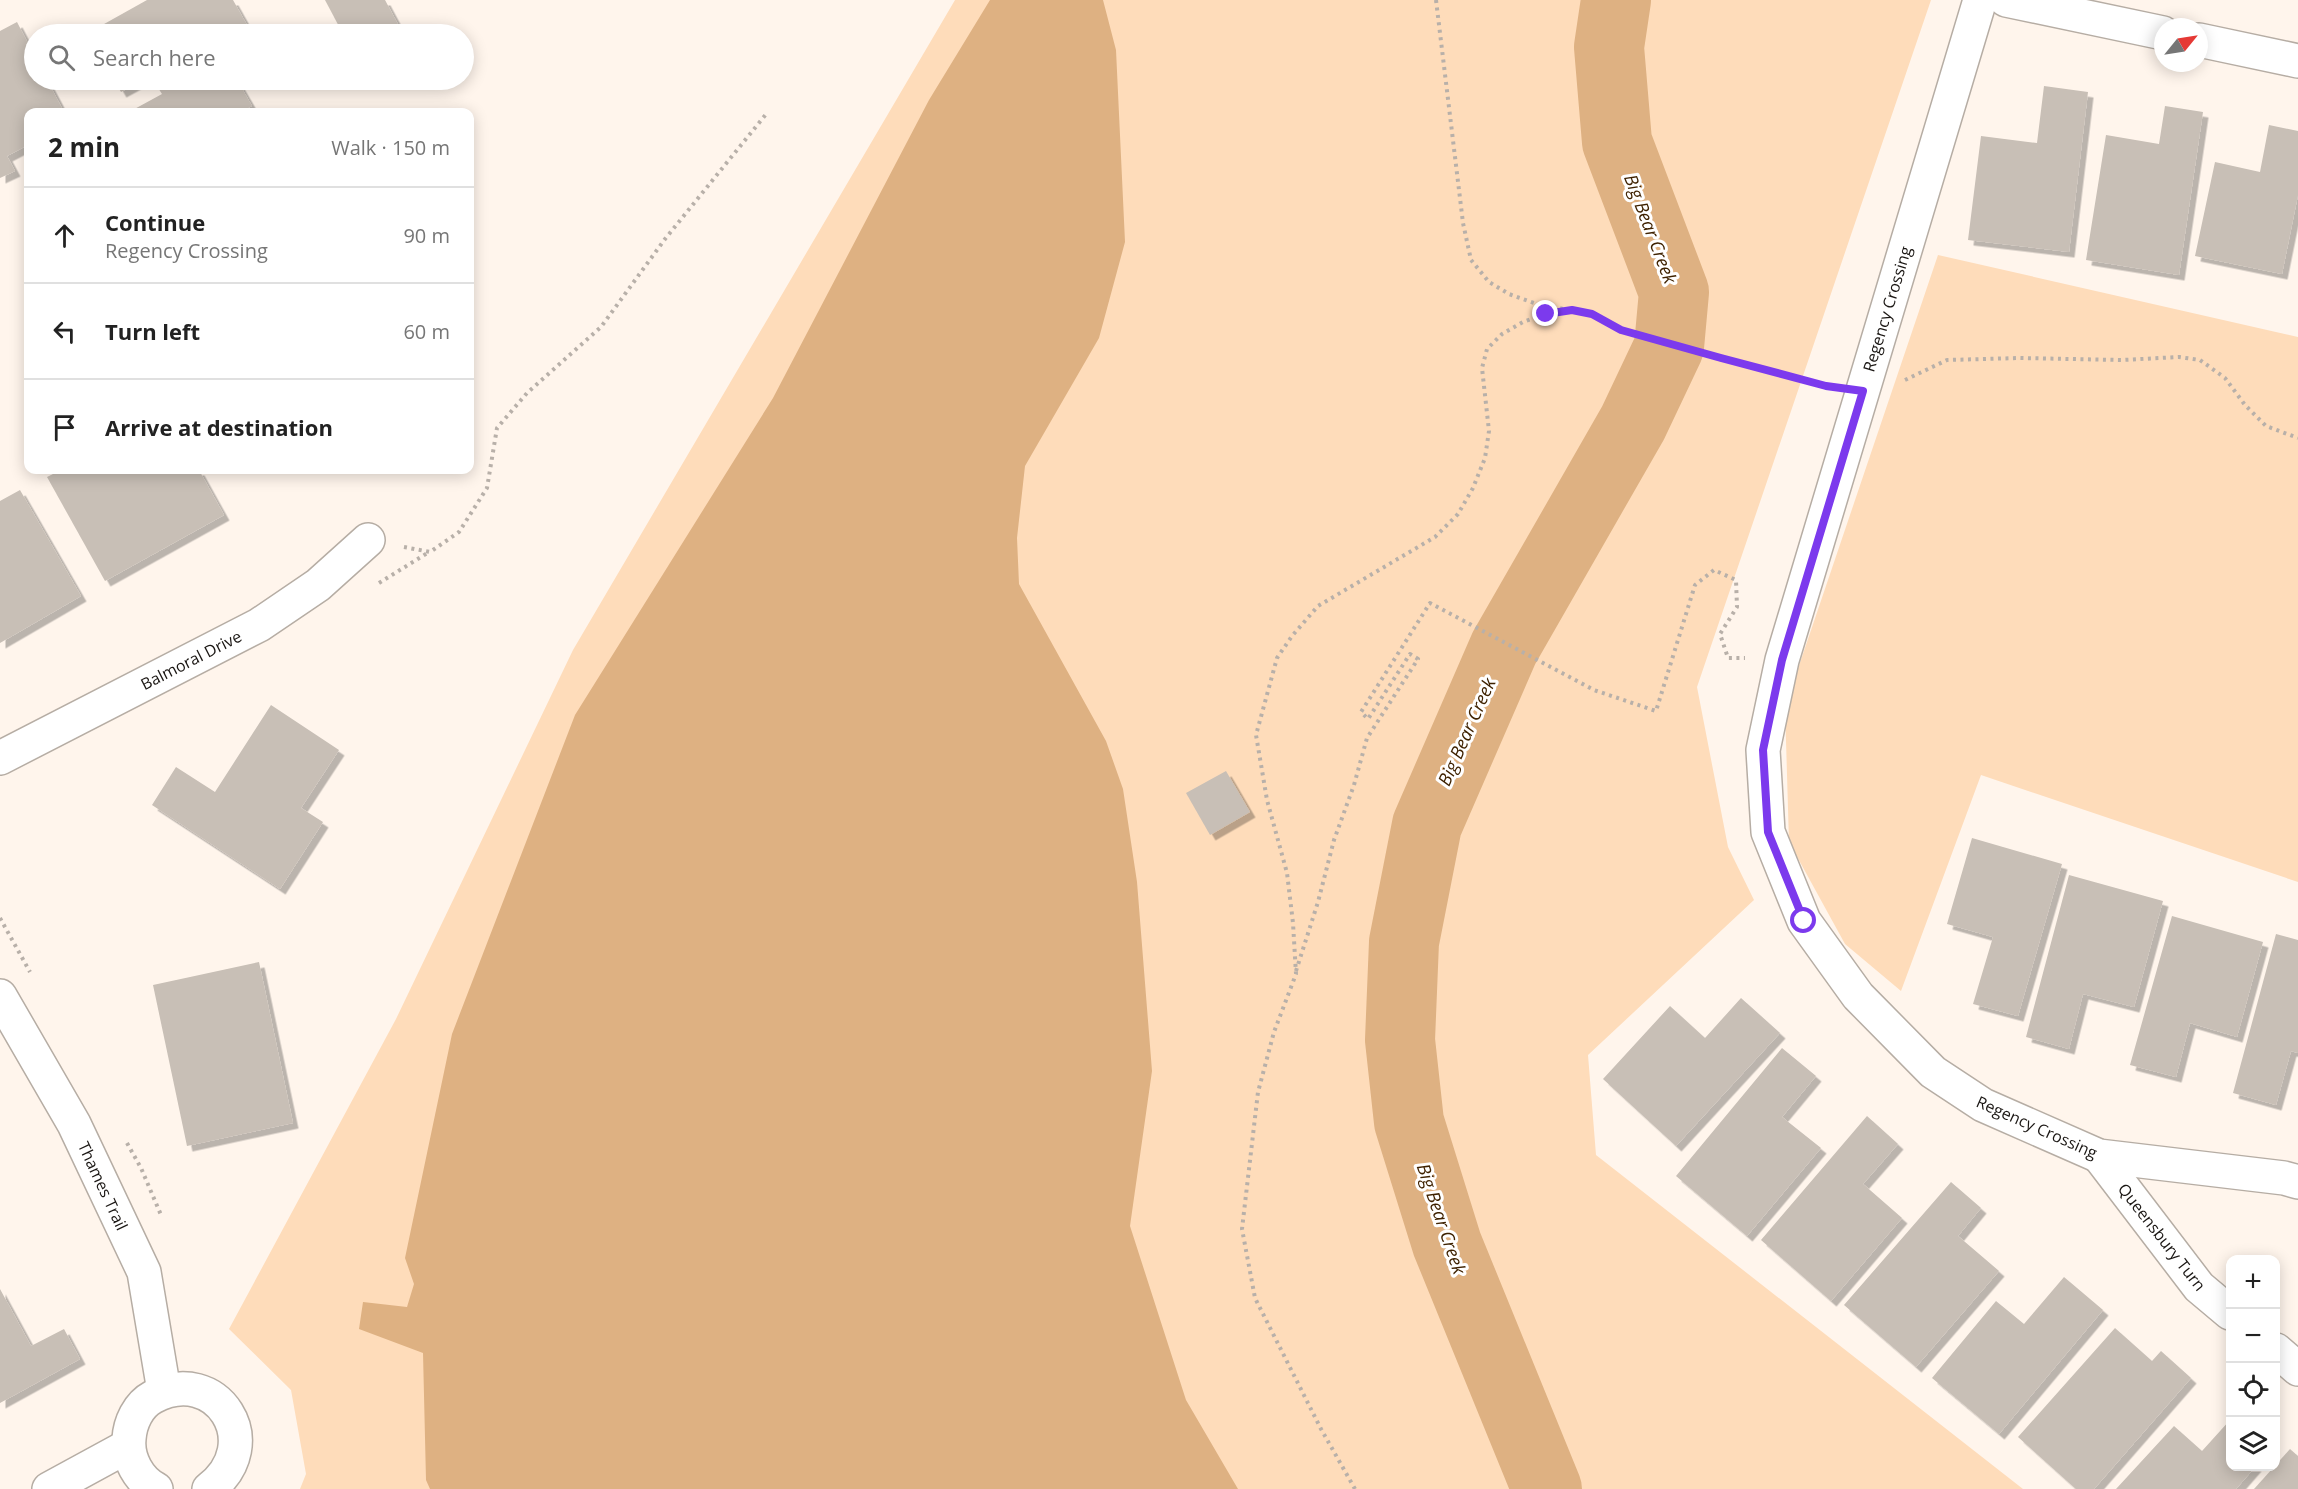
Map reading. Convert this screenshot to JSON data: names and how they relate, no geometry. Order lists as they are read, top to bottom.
{
  "streets": {
    "street": [
      "Regency Crossing",
      "Balmoral Drive",
      "Thames Trail",
      "Queensbury Turn"
    ]
  },
  "crossings": [
    ["Regency Crossing", "Queensbury Turn"]
  ],
  "water": ["Big Bear Creek"],
  "north": "top right",
  "page": {
    "search": "Search here",
    "heading": ["2 min", "Walk · 150 m"],
    "list": [
      ["Continue", "Regency Crossing", "90 m"],
      ["Turn left", "60 m"],
      "Arrive at destination"
    ],
    "map_buttons": ["+", "−"]
  }
}
